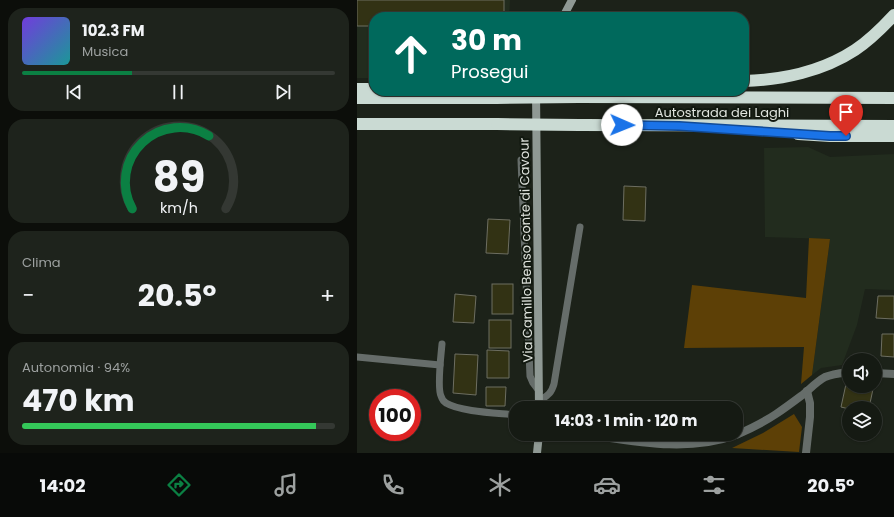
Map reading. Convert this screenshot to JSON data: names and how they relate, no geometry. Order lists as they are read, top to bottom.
{
  "streets": {
    "highway": ["Autostrada dei Laghi"],
    "street": ["Via Camillo Benso conte di Cavour"]
  },
  "page": {
    "turn": ["30 m", "Prosegui"],
    "song": ["102.3 FM", "Musica"],
    "tile": [
      "Clima",
      ["Autonomia · 94%", "470 km"]
    ],
    "heat": ["−", "20.5°", "+"],
    "limit": "100",
    "trip": "14:03 · 1 min · 120 m",
    "tabs": ["14:02", "20.5°"],
    "gauge": ["89", "km/h"]
  }
}
